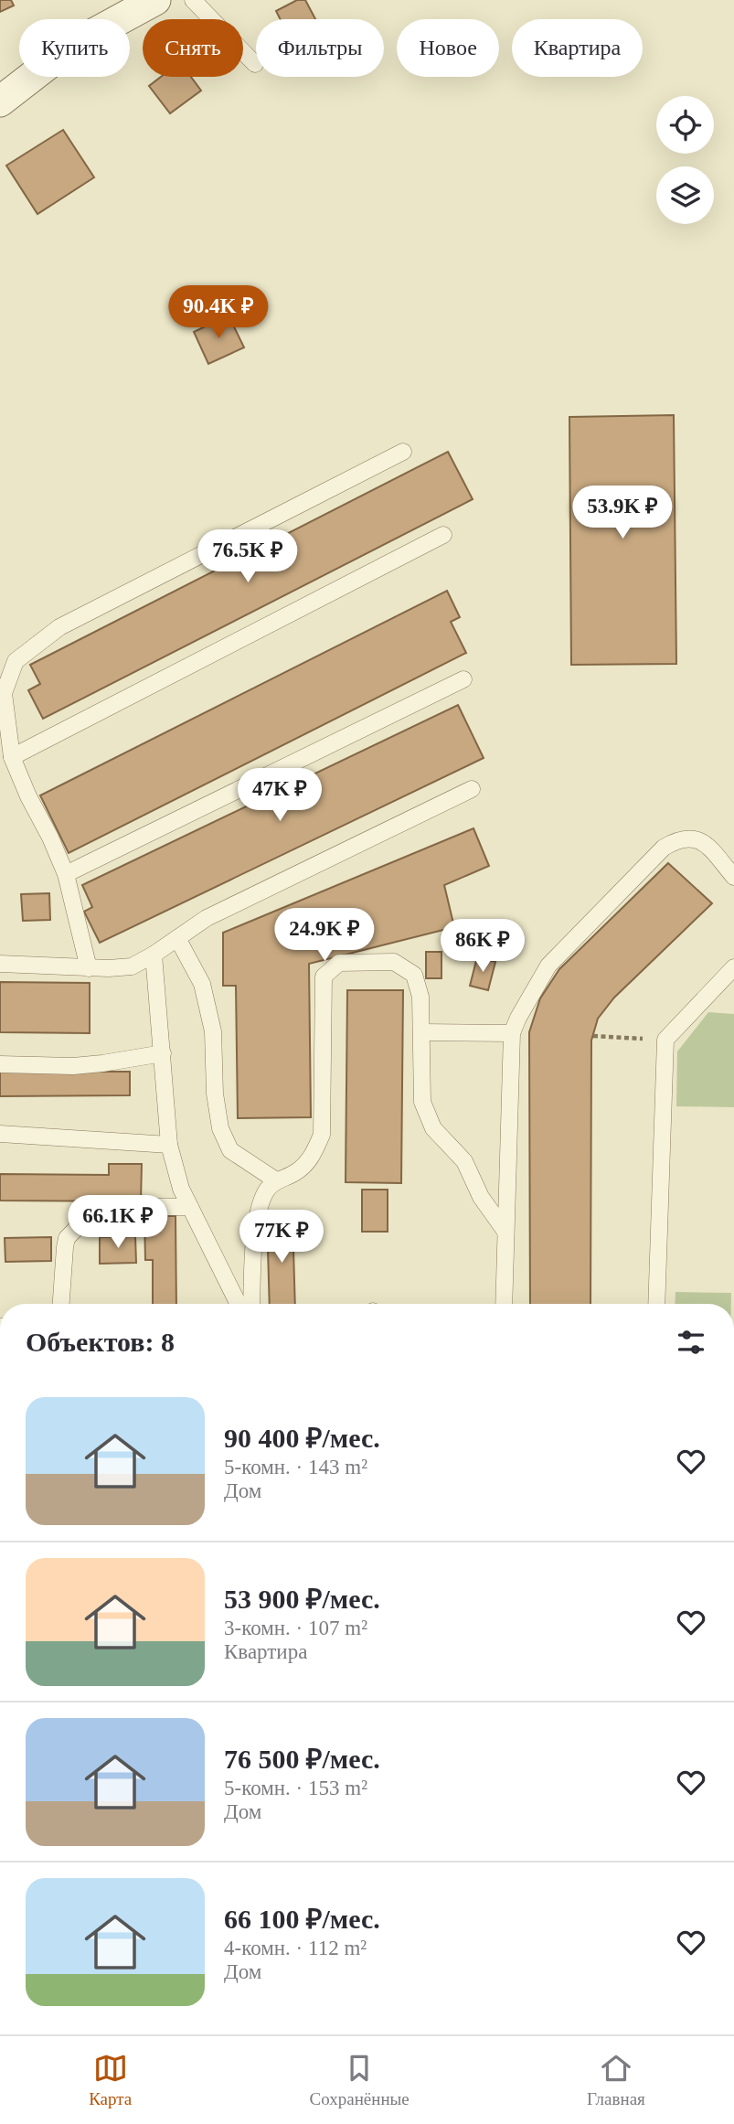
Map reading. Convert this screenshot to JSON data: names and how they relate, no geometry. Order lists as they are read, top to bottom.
{
  "page": {
    "chip": [
      "Купить",
      "Снять",
      "Фильтры",
      "Новое",
      "Квартира"
    ],
    "price": [
      "90.4K ₽",
      "53.9K ₽",
      "76.5K ₽",
      "47K ₽",
      "24.9K ₽",
      "86K ₽",
      "66.1K ₽",
      "77K ₽"
    ],
    "heading": "Объектов: 8",
    "list": [
      {
        "name": "90 400 ₽/мес.",
        "note": "5-комн. · 143 m² · Дом"
      },
      {
        "name": "53 900 ₽/мес.",
        "note": "3-комн. · 107 m² · Квартира"
      },
      {
        "name": "76 500 ₽/мес.",
        "note": "5-комн. · 153 m² · Дом"
      },
      {
        "name": "66 100 ₽/мес.",
        "note": "4-комн. · 112 m² · Дом"
      }
    ],
    "tabs": ["Карта", "Сохранённые", "Главная"]
  }
}
